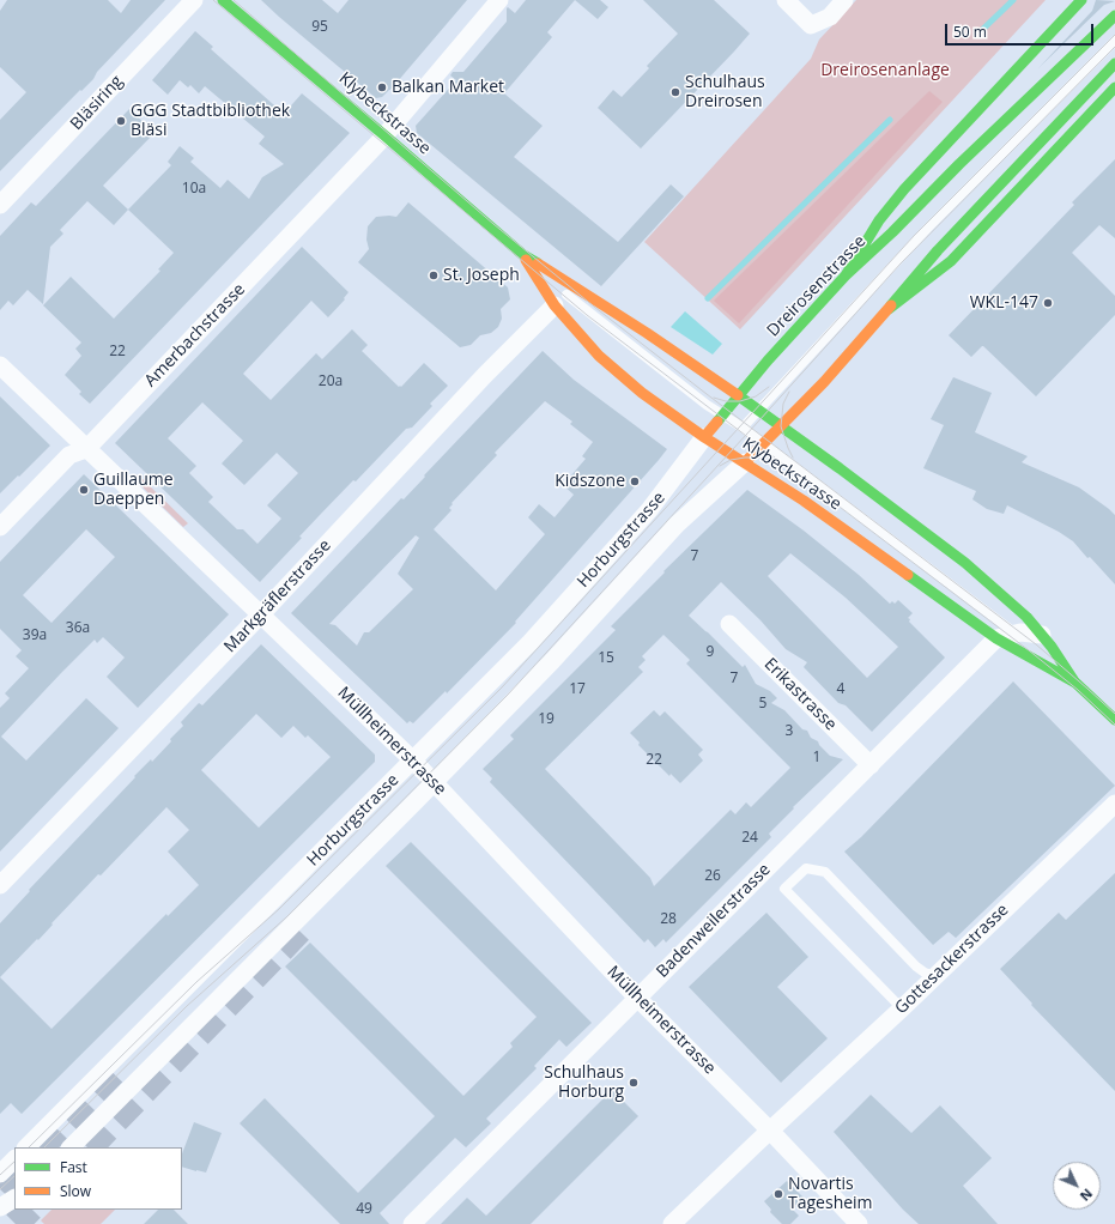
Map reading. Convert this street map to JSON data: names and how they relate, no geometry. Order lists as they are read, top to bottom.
{
  "streets": {
    "main road": ["Klybeckstrasse", "Dreirosenstrasse"],
    "street": [
      "Bläsiring",
      "Amerbachstrasse",
      "Horburgstrasse",
      "Markgräflerstrasse",
      "Erikastrasse",
      "Müllheimerstrasse",
      "Badenweilerstrasse",
      "Gottesackerstrasse"
    ]
  },
  "crossings": [
    ["Klybeckstrasse", "Dreirosenstrasse"],
    ["Klybeckstrasse", "Amerbachstrasse"],
    ["Klybeckstrasse", "Horburgstrasse"],
    ["Klybeckstrasse", "Markgräflerstrasse"],
    ["Klybeckstrasse", "Badenweilerstrasse"],
    ["Dreirosenstrasse", "Horburgstrasse"],
    ["Amerbachstrasse", "Müllheimerstrasse"],
    ["Horburgstrasse", "Müllheimerstrasse"],
    ["Markgräflerstrasse", "Müllheimerstrasse"],
    ["Erikastrasse", "Badenweilerstrasse"],
    ["Müllheimerstrasse", "Badenweilerstrasse"],
    ["Müllheimerstrasse", "Gottesackerstrasse"]
  ],
  "parks": ["Dreirosenanlage"],
  "places": [
    "Balkan Market",
    "Schulhaus Dreirosen",
    "GGG Stadtbibliothek Bläsi",
    "St. Joseph",
    "WKL-147",
    "Kidszone",
    "Guillaume Daeppen",
    "Schulhaus Horburg",
    "Novartis Tagesheim"
  ],
  "house_numbers": [
    "95",
    "10a",
    "22",
    "20a",
    "7",
    "36a",
    "39a",
    "9",
    "15",
    "7",
    "17",
    "4",
    "5",
    "19",
    "3",
    "1",
    "22",
    "24",
    "26",
    "28",
    "49"
  ],
  "legend": ["Fast", "Slow"],
  "scale_bar": "50 m",
  "north": "bottom right"
}
